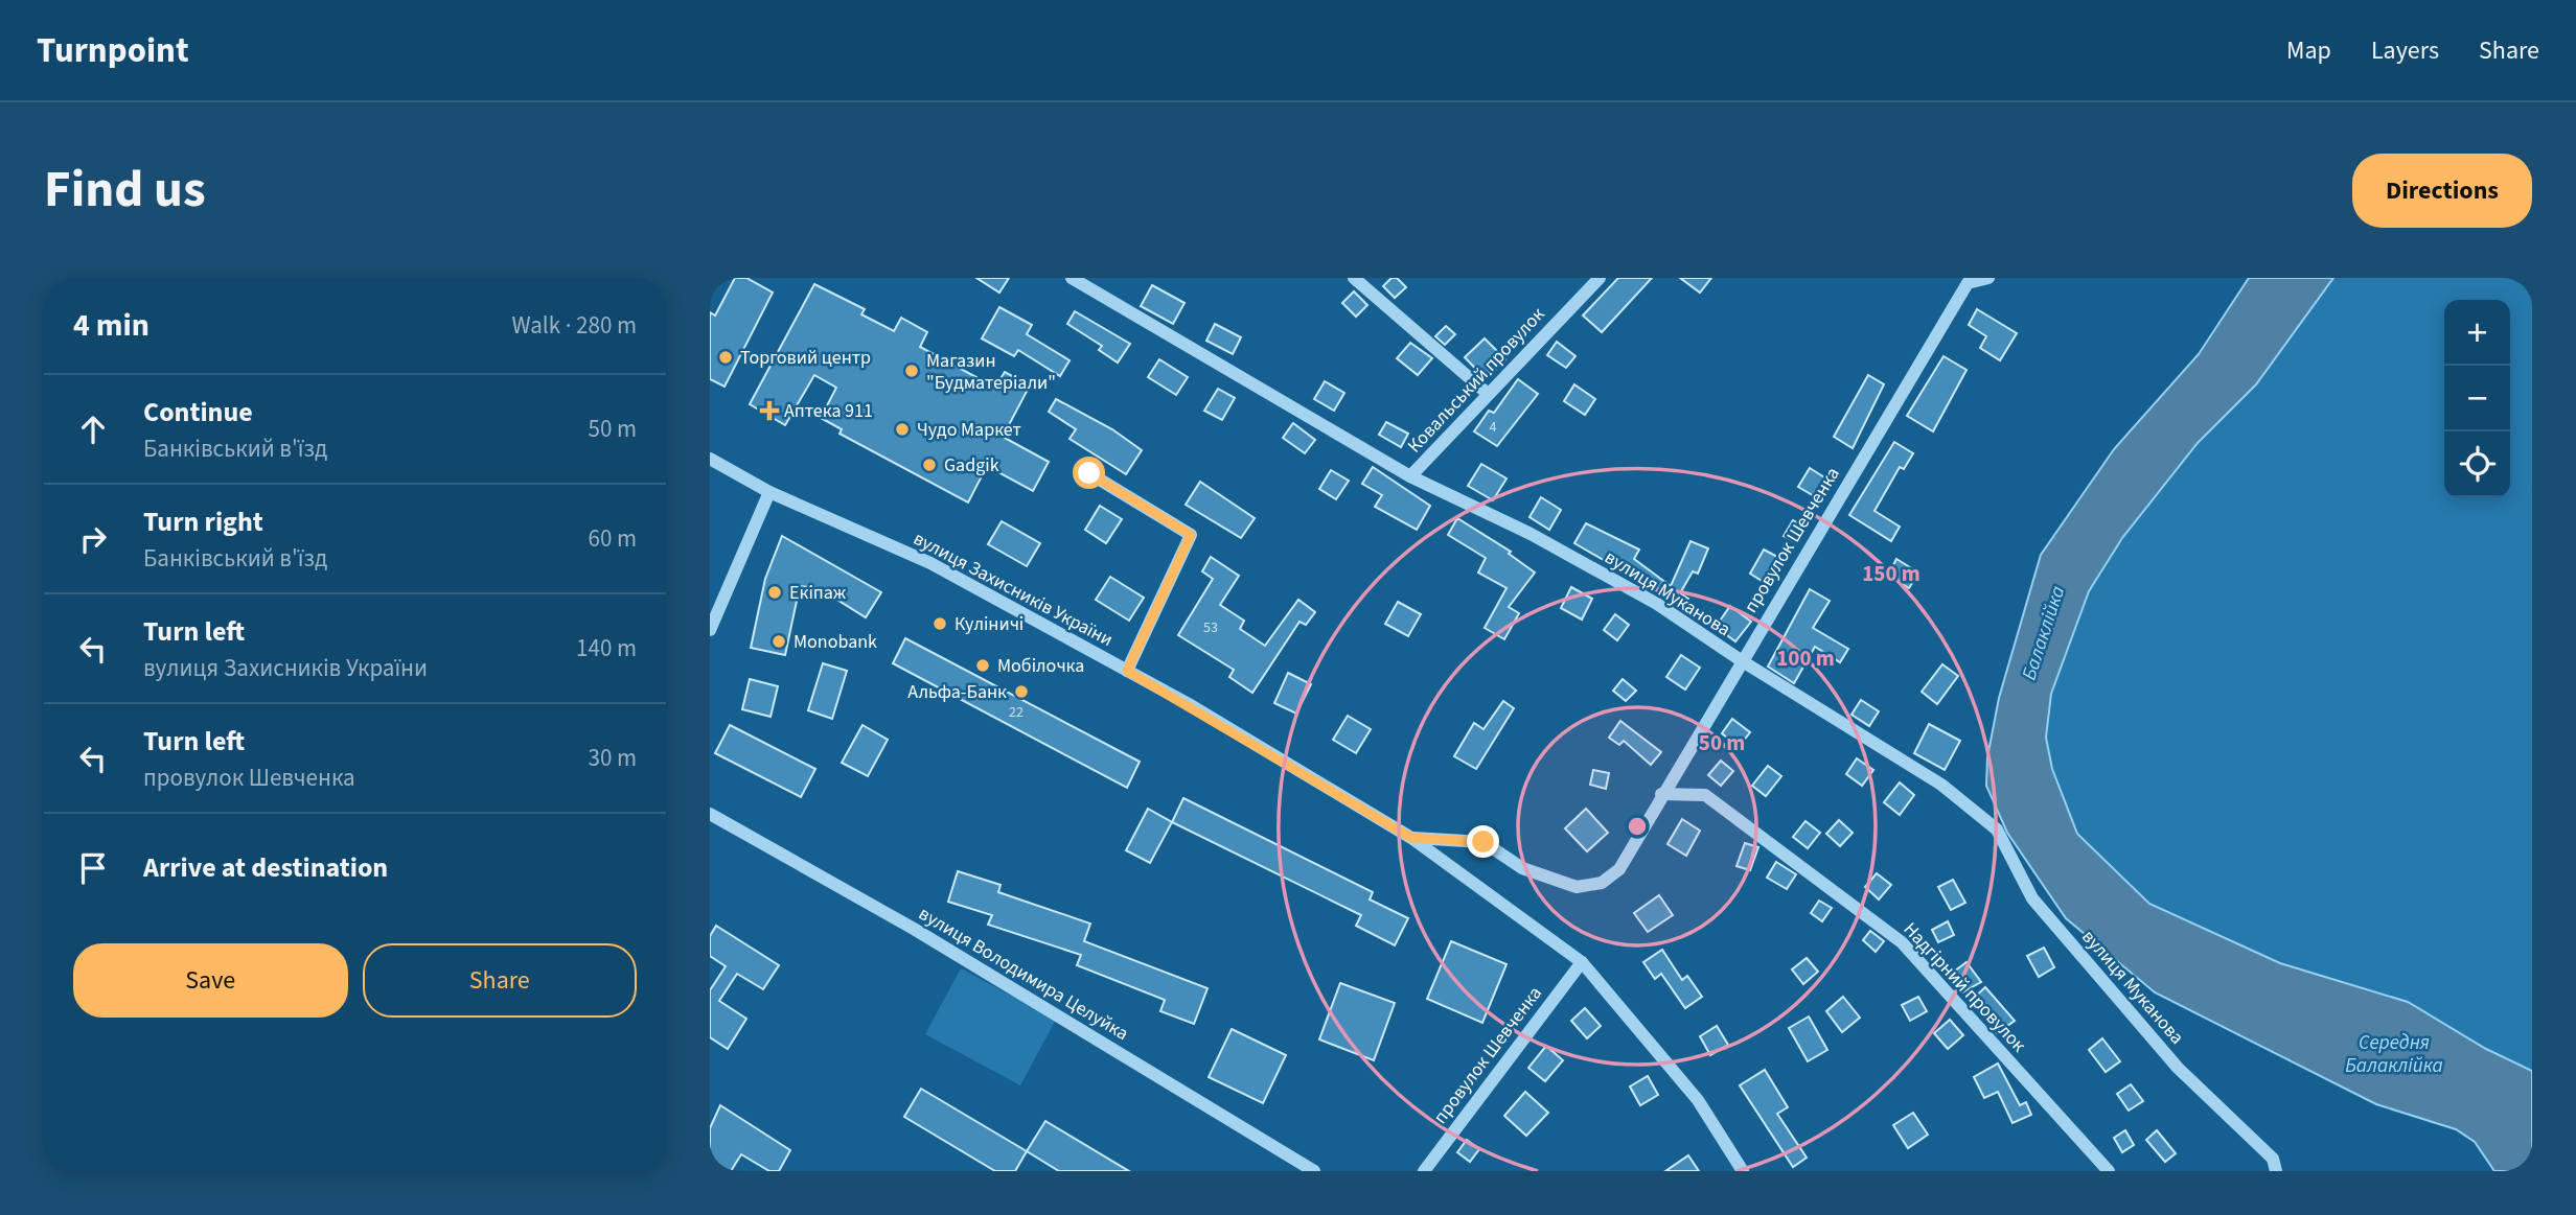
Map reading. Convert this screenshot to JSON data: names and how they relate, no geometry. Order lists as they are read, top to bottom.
{
  "streets": {
    "street": [
      "Ковальський провулок",
      "провулок Шевченка",
      "вулиця Захисників України",
      "вулиця Муканова",
      "вулиця Володимира Целуйка",
      "Надгірний провулок"
    ]
  },
  "crossings": [
    ["Ковальський провулок", "вулиця Муканова"],
    ["провулок Шевченка", "вулиця Захисників України"],
    ["провулок Шевченка", "вулиця Муканова"],
    ["провулок Шевченка", "Надгірний провулок"]
  ],
  "water": ["Балаклійка", "Середня Балаклійка"],
  "places": {
    "other": [
      "Торговий центр",
      "Магазин \"Будматеріали\"",
      "Чудо Маркет",
      "Gadgik",
      "Екіпаж",
      "Куліничі",
      "Monobank",
      "Мобілочка",
      "Альфа-Банк"
    ],
    "health": ["Аптека 911"]
  },
  "house_numbers": ["4", "53", "22"],
  "page": {
    "header": "Turnpoint",
    "nav": ["Map", "Layers", "Share"],
    "title": "Find us",
    "buttons": [
      "Directions",
      ["Save", "Share"]
    ],
    "heading": ["4 min", "Walk · 280 m"],
    "map_buttons": ["+", "−"],
    "list": [
      ["Continue", "Банківський в'їзд", "50 m"],
      ["Turn right", "Банківський в'їзд", "60 m"],
      ["Turn left", "вулиця Захисників України", "140 m"],
      ["Turn left", "провулок Шевченка", "30 m"],
      "Arrive at destination"
    ]
  },
  "rings": ["150 m", "100 m", "50 m"]
}
